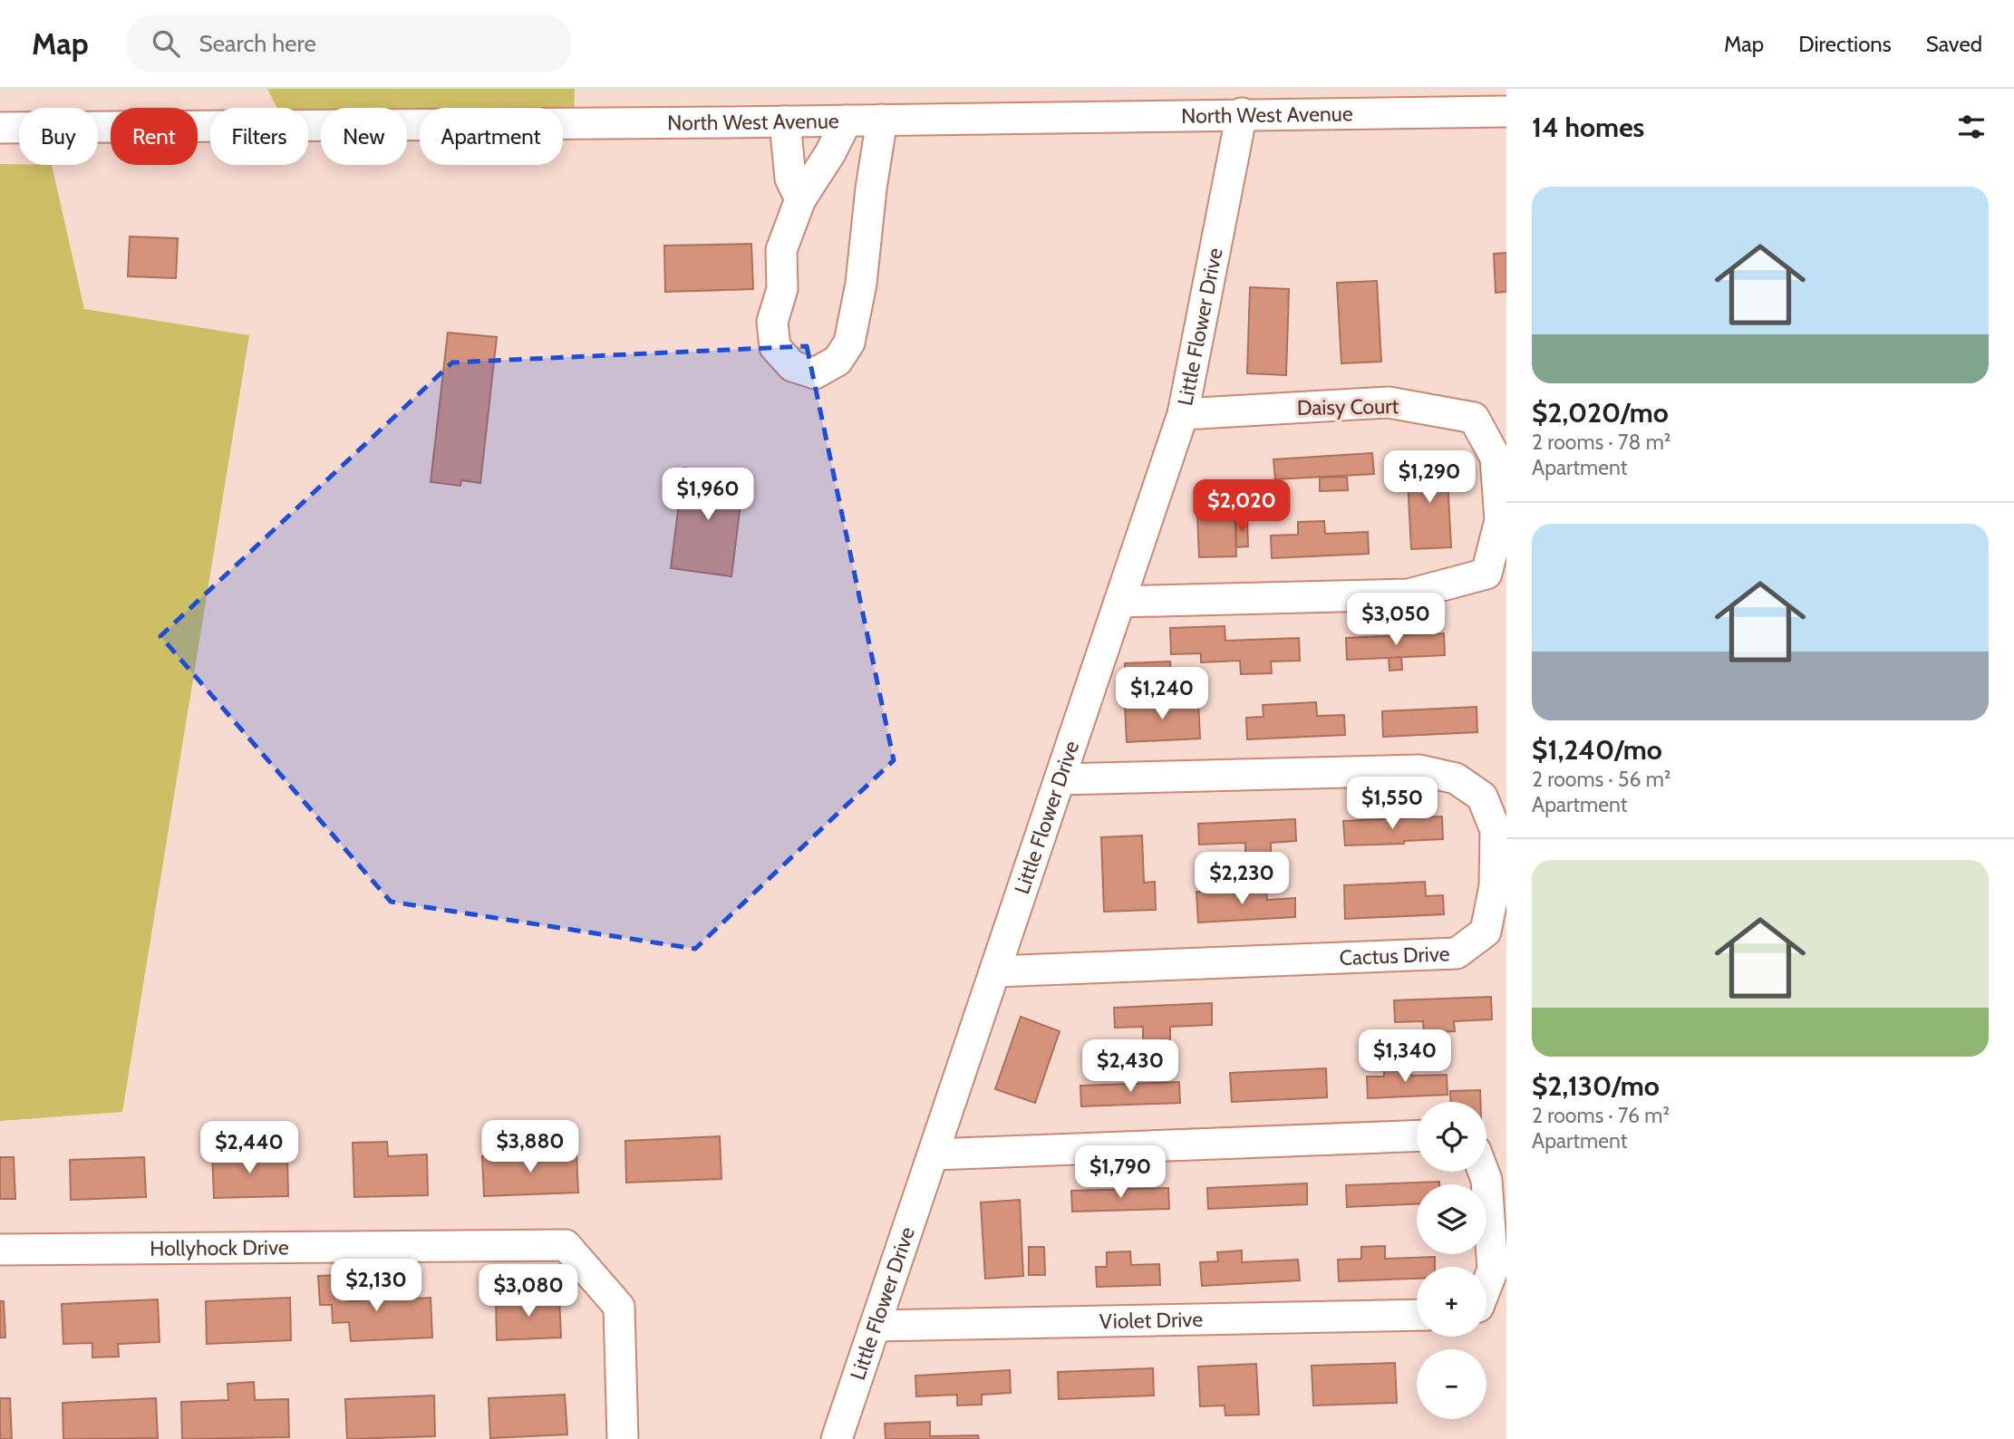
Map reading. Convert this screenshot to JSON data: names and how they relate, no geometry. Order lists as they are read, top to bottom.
{
  "streets": {
    "street": [
      "North West Avenue",
      "Little Flower Drive",
      "Daisy Court",
      "Cactus Drive",
      "Hollyhock Drive",
      "Violet Drive"
    ]
  },
  "crossings": [
    ["North West Avenue", "Little Flower Drive"],
    ["Little Flower Drive", "Daisy Court"],
    ["Little Flower Drive", "Cactus Drive"],
    ["Little Flower Drive", "Violet Drive"]
  ],
  "page": {
    "header": "Map",
    "search": "Search here",
    "nav": ["Map", "Directions", "Saved"],
    "heading": "14 homes",
    "chip": [
      "Buy",
      "Rent",
      "Filters",
      "New",
      "Apartment"
    ],
    "list": [
      {
        "name": "$2,020/mo",
        "note": "2 rooms · 78 m² · Apartment"
      },
      {
        "name": "$1,240/mo",
        "note": "2 rooms · 56 m² · Apartment"
      },
      {
        "name": "$2,130/mo",
        "note": "2 rooms · 76 m² · Apartment"
      }
    ],
    "price": [
      "$1,290",
      "$1,960",
      "$2,020",
      "$3,050",
      "$1,240",
      "$1,550",
      "$2,230",
      "$1,340",
      "$2,430",
      "$3,880",
      "$2,440",
      "$1,790",
      "$2,130",
      "$3,080"
    ],
    "map_buttons": ["+", "−"]
  }
}
